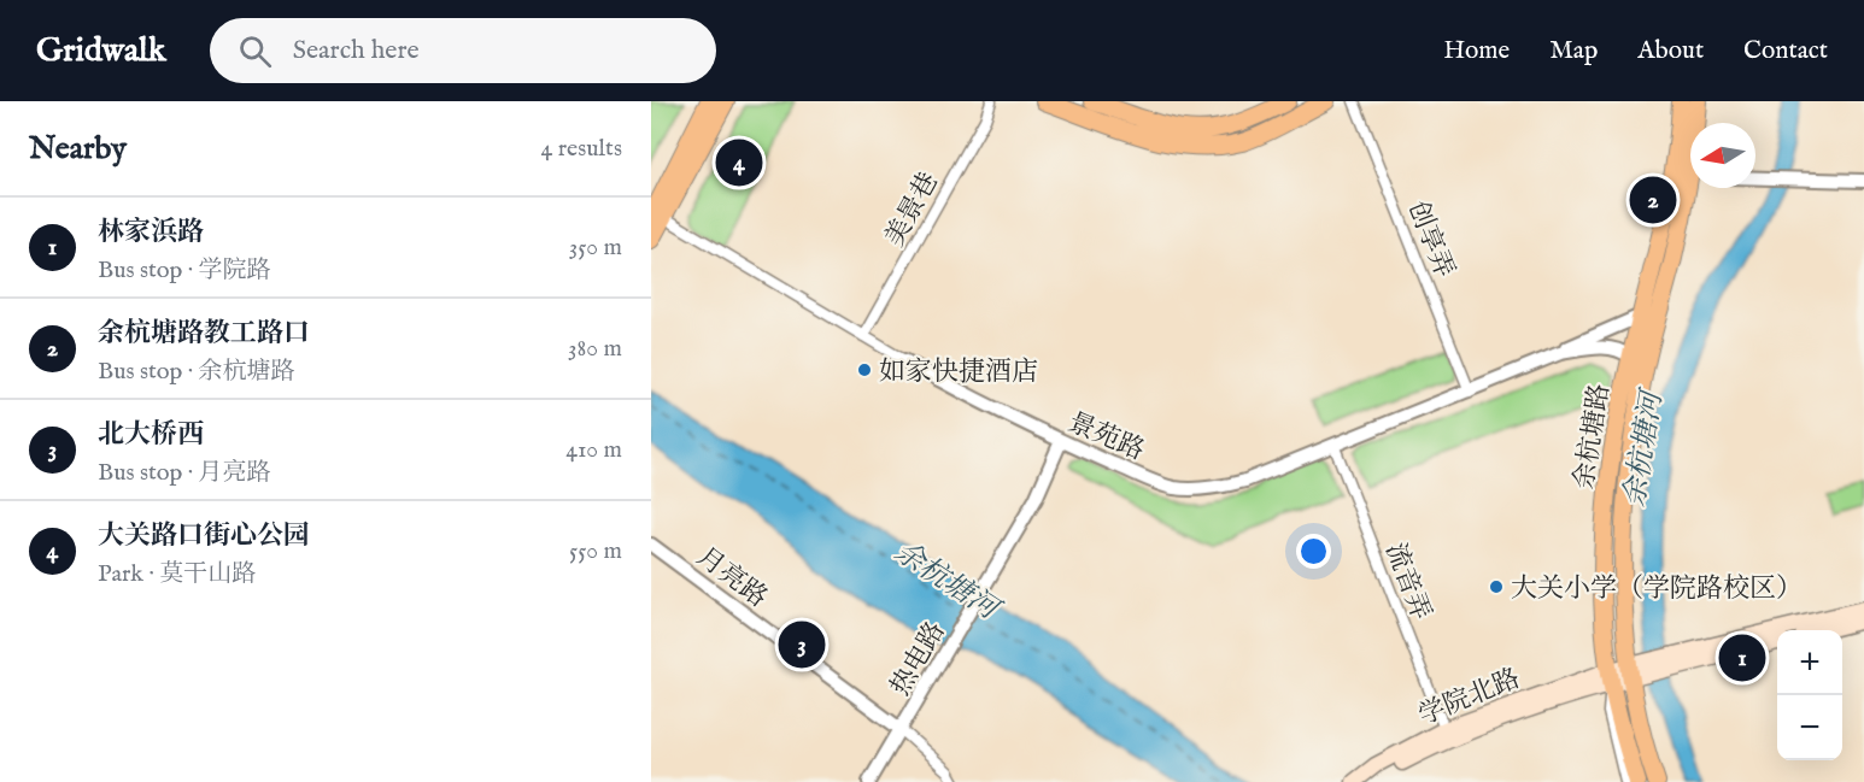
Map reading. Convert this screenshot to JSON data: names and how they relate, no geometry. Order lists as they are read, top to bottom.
{
  "streets": {
    "main road": ["余杭塘路", "学院北路"],
    "street": [
      "美景巷",
      "创享弄",
      "景苑路",
      "月亮路",
      "流音弄",
      "热电路"
    ]
  },
  "crossings": [
    ["美景巷", "景苑路"],
    ["创享弄", "景苑路"],
    ["景苑路", "余杭塘路"],
    ["景苑路", "流音弄"],
    ["景苑路", "热电路"],
    ["余杭塘路", "学院北路"],
    ["月亮路", "热电路"],
    ["流音弄", "学院北路"]
  ],
  "water": ["余杭塘河"],
  "places": ["如家快捷酒店", "大关小学（学院路校区）"],
  "north": "left",
  "page": {
    "header": "Gridwalk",
    "search": "Search here",
    "nav": [
      "Home",
      "Map",
      "About",
      "Contact"
    ],
    "heading": ["Nearby", "4 results"],
    "pins": [
      "4",
      "2",
      "3",
      "1"
    ],
    "list": [
      {
        "mark": "1",
        "name": "林家浜路",
        "note": "Bus stop · 学院路",
        "value": "350 m"
      },
      {
        "mark": "2",
        "name": "余杭塘路教工路口",
        "note": "Bus stop · 余杭塘路",
        "value": "380 m"
      },
      {
        "mark": "3",
        "name": "北大桥西",
        "note": "Bus stop · 月亮路",
        "value": "410 m"
      },
      {
        "mark": "4",
        "name": "大关路口街心公园",
        "note": "Park · 莫干山路",
        "value": "550 m"
      }
    ],
    "map_buttons": ["+", "−"]
  }
}
